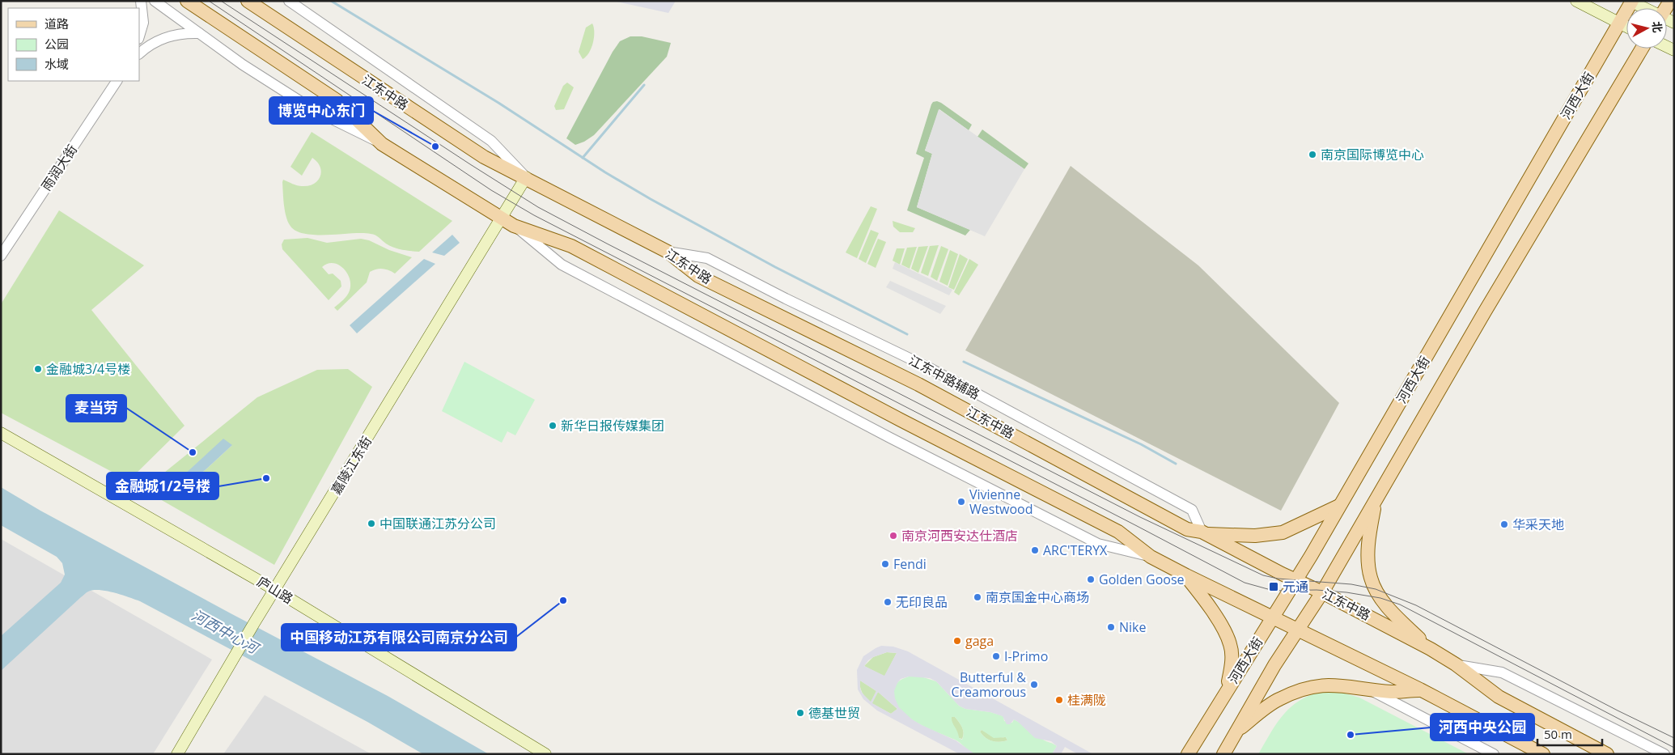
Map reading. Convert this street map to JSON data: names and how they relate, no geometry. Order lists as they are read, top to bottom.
{
  "streets": {
    "main road": [
      "江东中路",
      "河西大街",
      "嘉陵江东街",
      "庐山路"
    ],
    "street": ["雨润大街", "江东中路辅路"]
  },
  "crossings": [
    ["江东中路", "河西大街"],
    ["江东中路", "江东中路辅路"],
    ["江东中路", "嘉陵江东街"],
    ["嘉陵江东街", "庐山路"]
  ],
  "water": ["河西中心河"],
  "places": {
    "other": [
      "博览中心东门",
      "南京国际博览中心",
      "金融城3/4号楼",
      "新华日报传媒集团",
      "麦当劳",
      "金融城1/2号楼",
      "Vivienne Westwood",
      "中国联通江苏分公司",
      "华采天地",
      "南京河西安达仕酒店",
      "ARC'TERYX",
      "Fendi",
      "Golden Goose",
      "南京国金中心商场",
      "中国移动江苏有限公司南京分公司",
      "无印良品",
      "Nike",
      "gaga",
      "I-Primo",
      "Butterful & Creamorous",
      "桂满陇",
      "德基世贸",
      "河西中央公园"
    ],
    "transit": ["元通"]
  },
  "legend": ["道路", "公园", "水域"],
  "scale_bar": "50 m",
  "north": "right"
}
